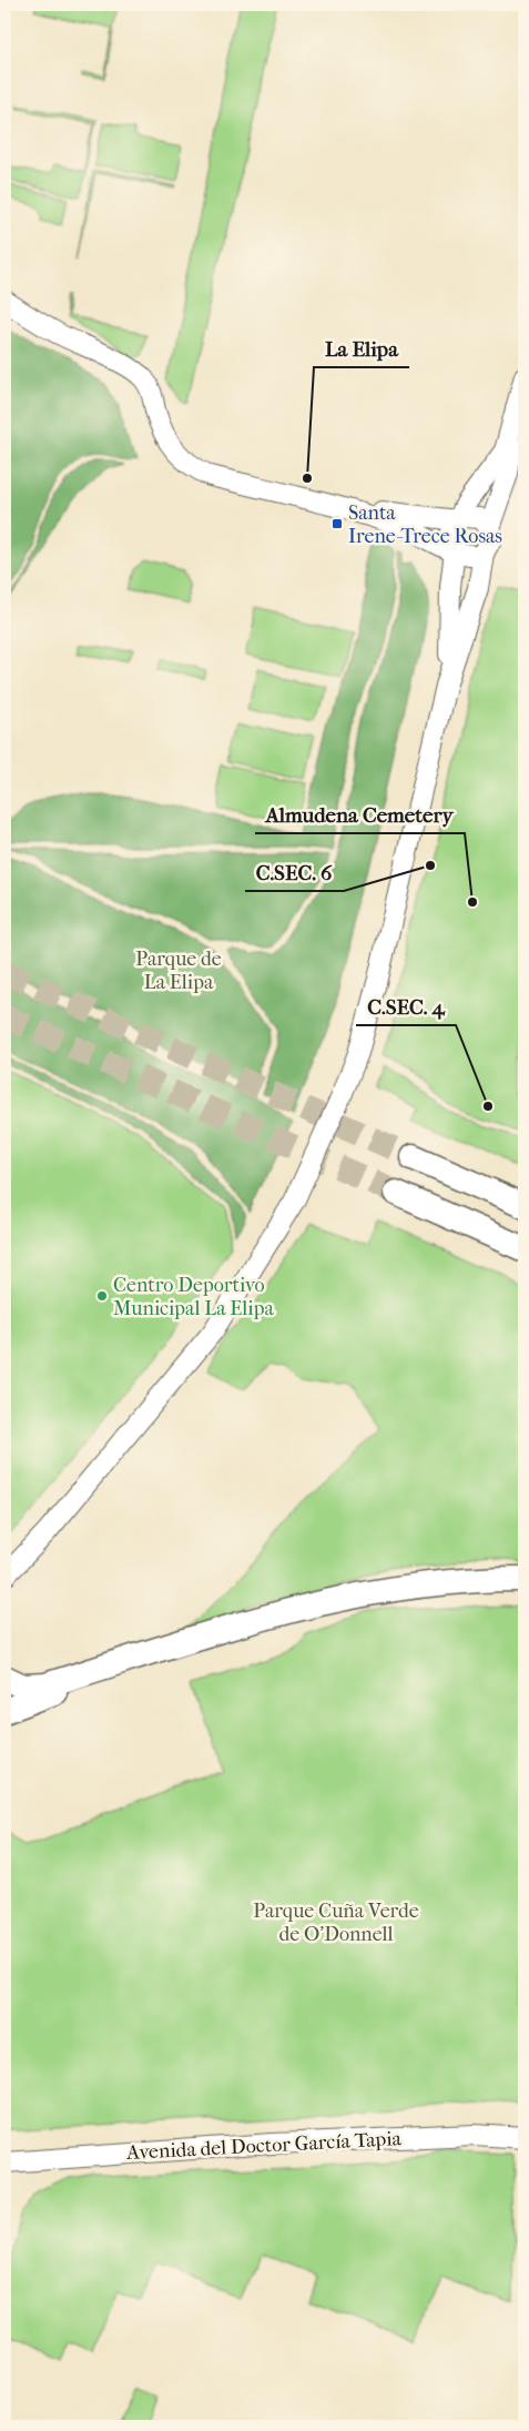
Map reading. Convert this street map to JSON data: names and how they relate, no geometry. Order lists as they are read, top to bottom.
{
  "streets": {
    "street": ["Avenida del Doctor García Tapia"]
  },
  "parks": ["Parque de La Elipa", "Parque Cuña Verde de O'Donnell"],
  "places": {
    "other": [
      "La Elipa",
      "C.SEC. 6",
      "Almudena Cemetery",
      "C.SEC. 4",
      "Centro Deportivo Municipal La Elipa"
    ],
    "transit": ["Santa Irene-Trece Rosas"]
  }
}
